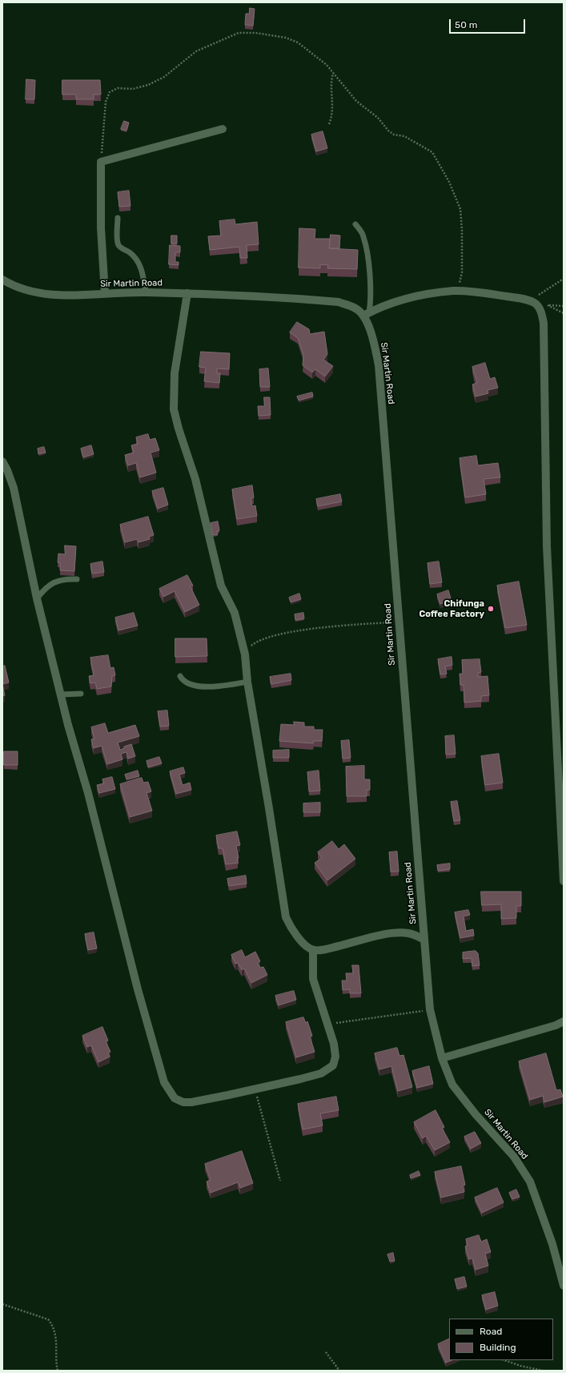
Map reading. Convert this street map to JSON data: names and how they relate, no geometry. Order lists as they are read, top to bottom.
{
  "streets": {
    "street": ["Sir Martin Road"]
  },
  "places": ["Chifunga Coffee Factory"],
  "legend": ["Road", "Building"],
  "scale_bar": "50 m"
}
